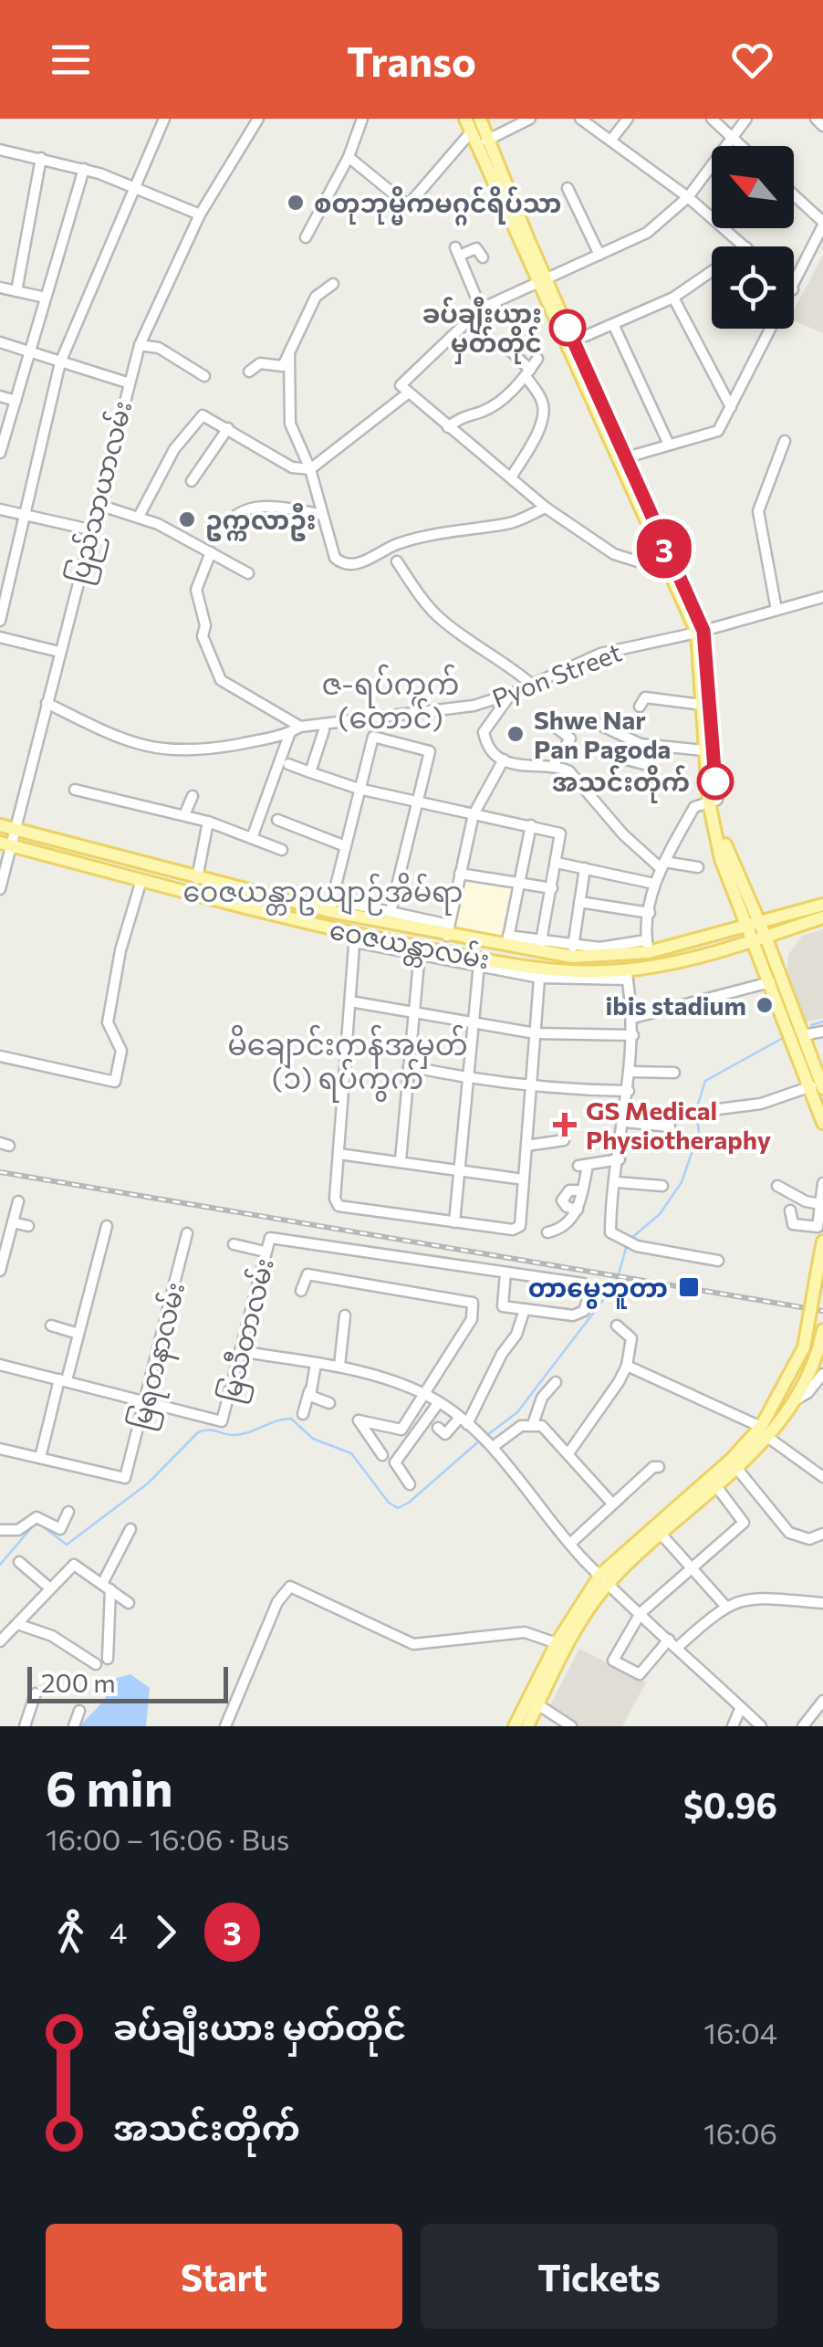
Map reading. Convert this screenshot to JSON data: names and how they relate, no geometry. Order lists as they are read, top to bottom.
{
  "streets": {
    "main road": ["ဝေဇယန္တာလမ်း"],
    "street": [
      "ပြည်သာယာလမ်း",
      "Pyon Street",
      "မြသီတာလမ်း",
      "မြရတနာလမ်း"
    ]
  },
  "crossings": [
    ["ပြည်သာယာလမ်း", "Pyon Street"],
    ["ပြည်သာယာလမ်း", "ဝေဇယန္တာလမ်း"],
    ["မြသီတာလမ်း", "မြရတနာလမ်း"]
  ],
  "districts": ["ဇ-ရပ်ကွက် (တောင်)", "ဝေဇယန္တာဥယျာဉ်အိမ်ရာ", "မိချောင်းကန်အမှတ် (၁) ရပ်ကွက်"],
  "places": {
    "other": [
      "စတုဘုမ္မိကမဂ္ဂင်ရိပ်သာ",
      "ခပ်ချီးယား မှတ်တိုင်",
      "ဥက္ကလာဦး",
      "Shwe Nar Pan Pagoda",
      "အသင်းတိုက်",
      "ibis stadium"
    ],
    "health": ["GS Medical Physiotheraphy"],
    "transit": ["တာမွေဘူတာ"]
  },
  "lines": ["bus line 3"],
  "scale_bar": "200 m",
  "north": "top left",
  "page": {
    "header": "Transo",
    "on_map": "3",
    "scale": "200 m",
    "heading": ["6 min", "16:00 – 16:06 · Bus", "$0.96"],
    "legs": ["4", "3"],
    "list": [
      {
        "name": "ခပ်ချီးယား မှတ်တိုင်",
        "value": "16:04"
      },
      {
        "name": "အသင်းတိုက်",
        "value": "16:06"
      }
    ],
    "buttons": ["Start", "Tickets"]
  }
}
